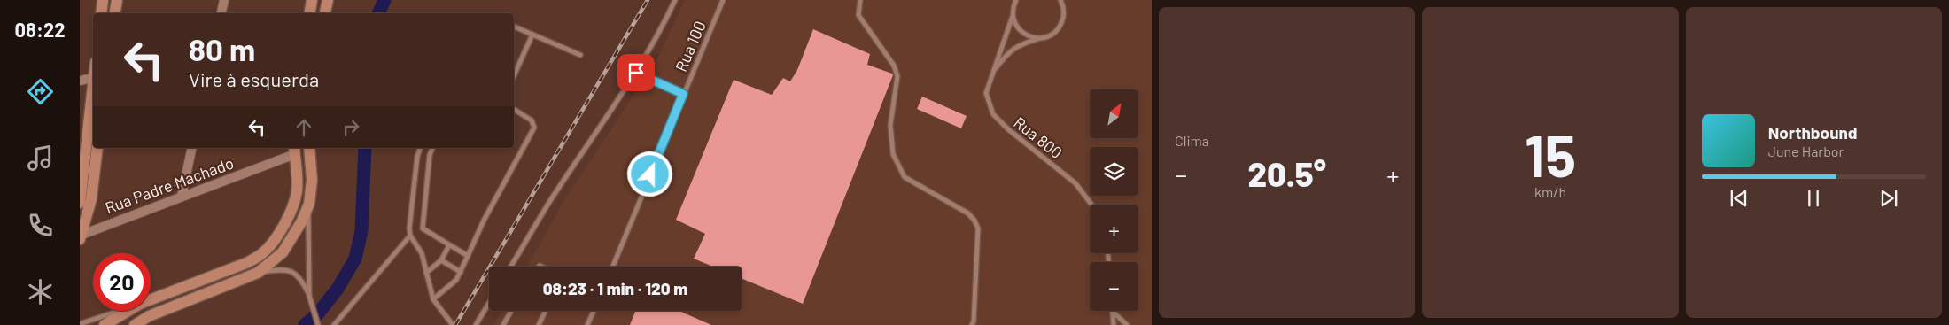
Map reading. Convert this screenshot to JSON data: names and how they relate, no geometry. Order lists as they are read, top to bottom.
{
  "streets": {
    "street": ["Rua Padre Machado"],
    "lane": ["Rua 100", "Rua 800"]
  },
  "north": "top right",
  "page": {
    "tabs": "08:22",
    "tile": [
      "Clima",
      ["15", "km/h"]
    ],
    "turn": ["80 m", "Vire à esquerda"],
    "map_buttons": ["+", "−"],
    "song": ["Northbound", "June Harbor"],
    "heat": ["−", "20.5°", "+"],
    "limit": "20",
    "trip": "08:23 · 1 min · 120 m"
  }
}
